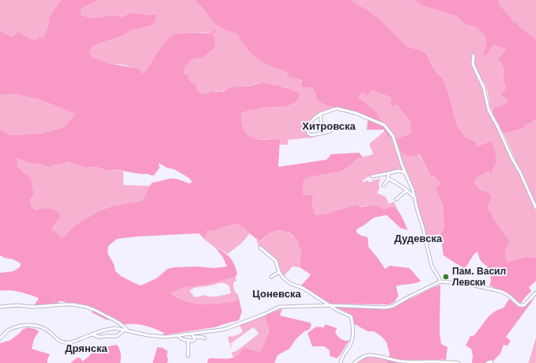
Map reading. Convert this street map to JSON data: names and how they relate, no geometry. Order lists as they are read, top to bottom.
{
  "districts": [
    "Хитровска",
    "Дудевска",
    "Цоневска",
    "Дрянска"
  ],
  "places": ["Пам. Васил Левски"]
}
